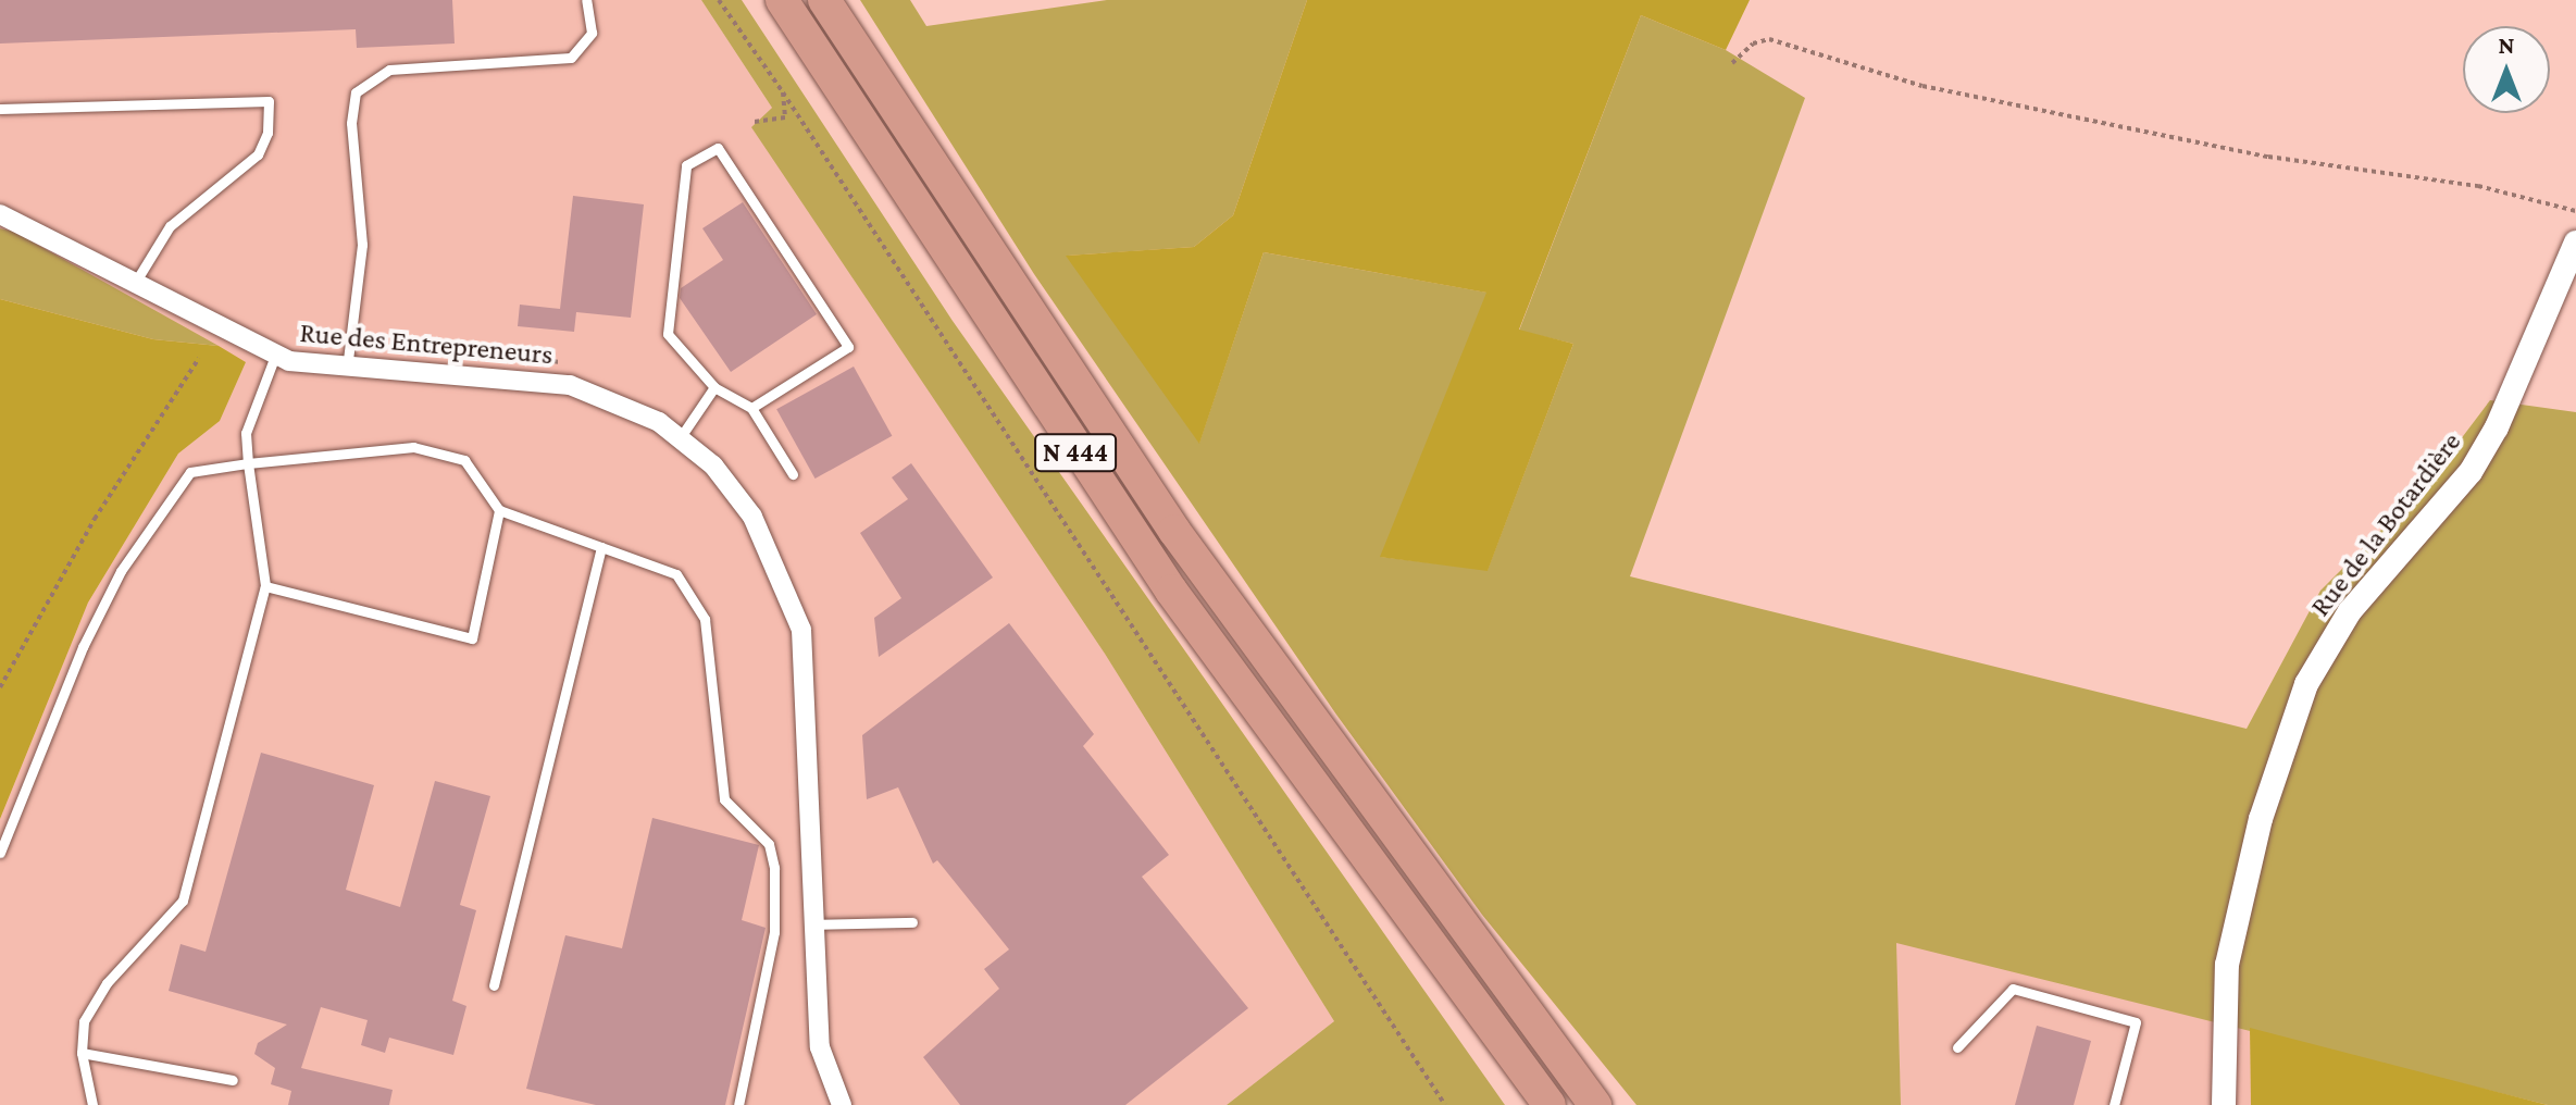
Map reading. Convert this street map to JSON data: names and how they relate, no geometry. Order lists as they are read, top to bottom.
{
  "streets": {
    "highway": ["N 444"],
    "street": ["Rue des Entrepreneurs", "Rue de la Botardière"]
  },
  "north": "top"
}
